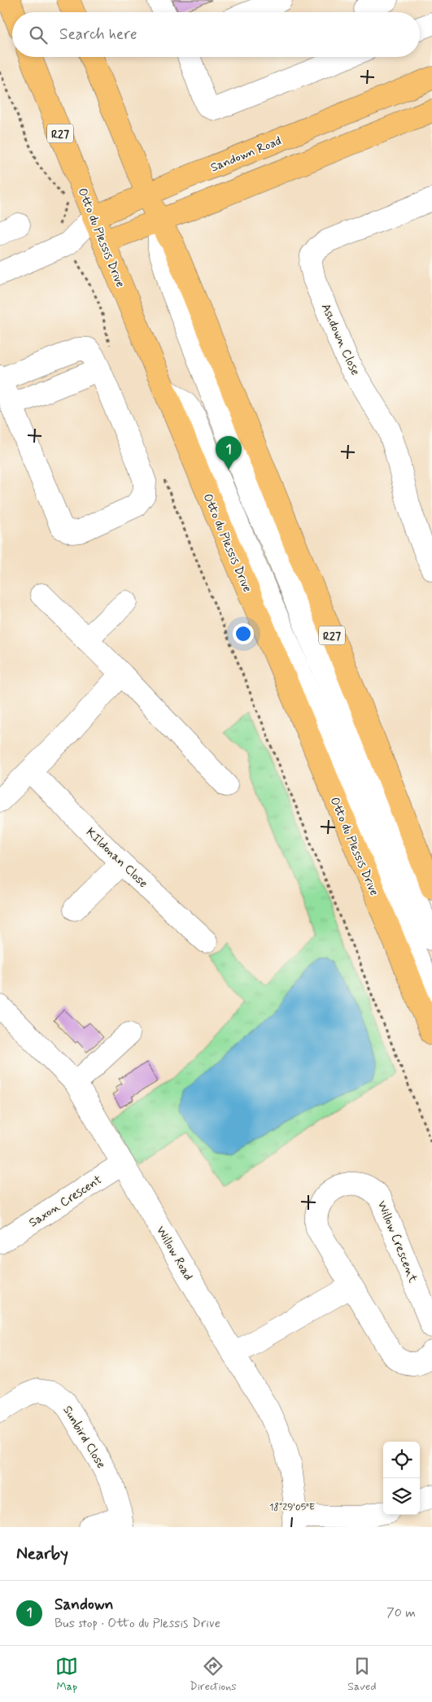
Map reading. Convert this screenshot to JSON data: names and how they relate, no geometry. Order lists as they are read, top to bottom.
{
  "streets": {
    "main road": ["R27", "Sandown Road", "Otto du Plessis Drive"],
    "street": [
      "Ashdown Close",
      "KIldonan Close",
      "Saxon Crescent",
      "Willow Crescent",
      "Willow Road",
      "Sunbird Close"
    ]
  },
  "crossings": [
    ["R27", "Sandown Road"],
    ["Sandown Road", "Otto du Plessis Drive"],
    ["Saxon Crescent", "Willow Road"]
  ],
  "page": {
    "search": "Search here",
    "pins": "1",
    "heading": "Nearby",
    "list": [
      {
        "mark": "1",
        "name": "Sandown",
        "note": "Bus stop · Otto du Plessis Drive",
        "value": "70 m"
      }
    ],
    "nav": ["Map", "Directions", "Saved"]
  },
  "coordinates": ["18°29'05\"E"]
}
